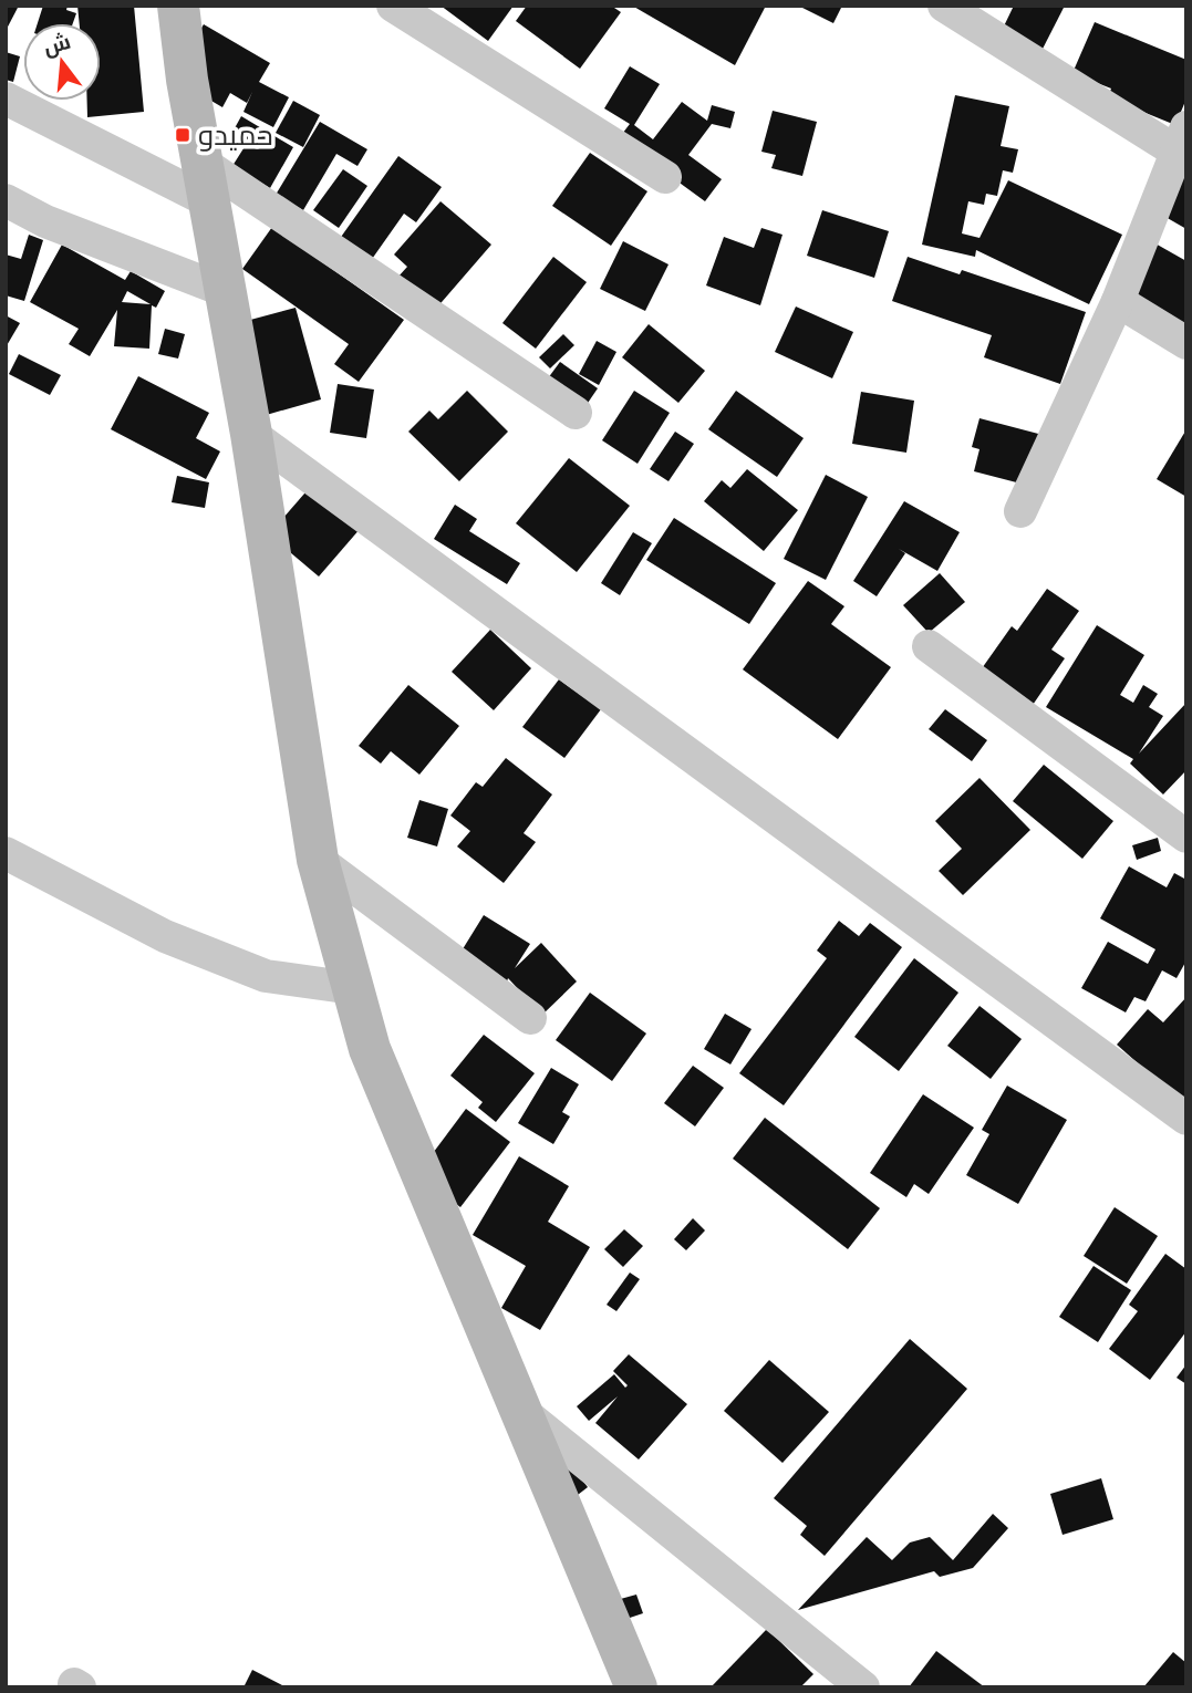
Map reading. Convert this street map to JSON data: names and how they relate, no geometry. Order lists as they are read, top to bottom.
{
  "places": {
    "transit": ["حميدو"]
  },
  "north": "top"
}
